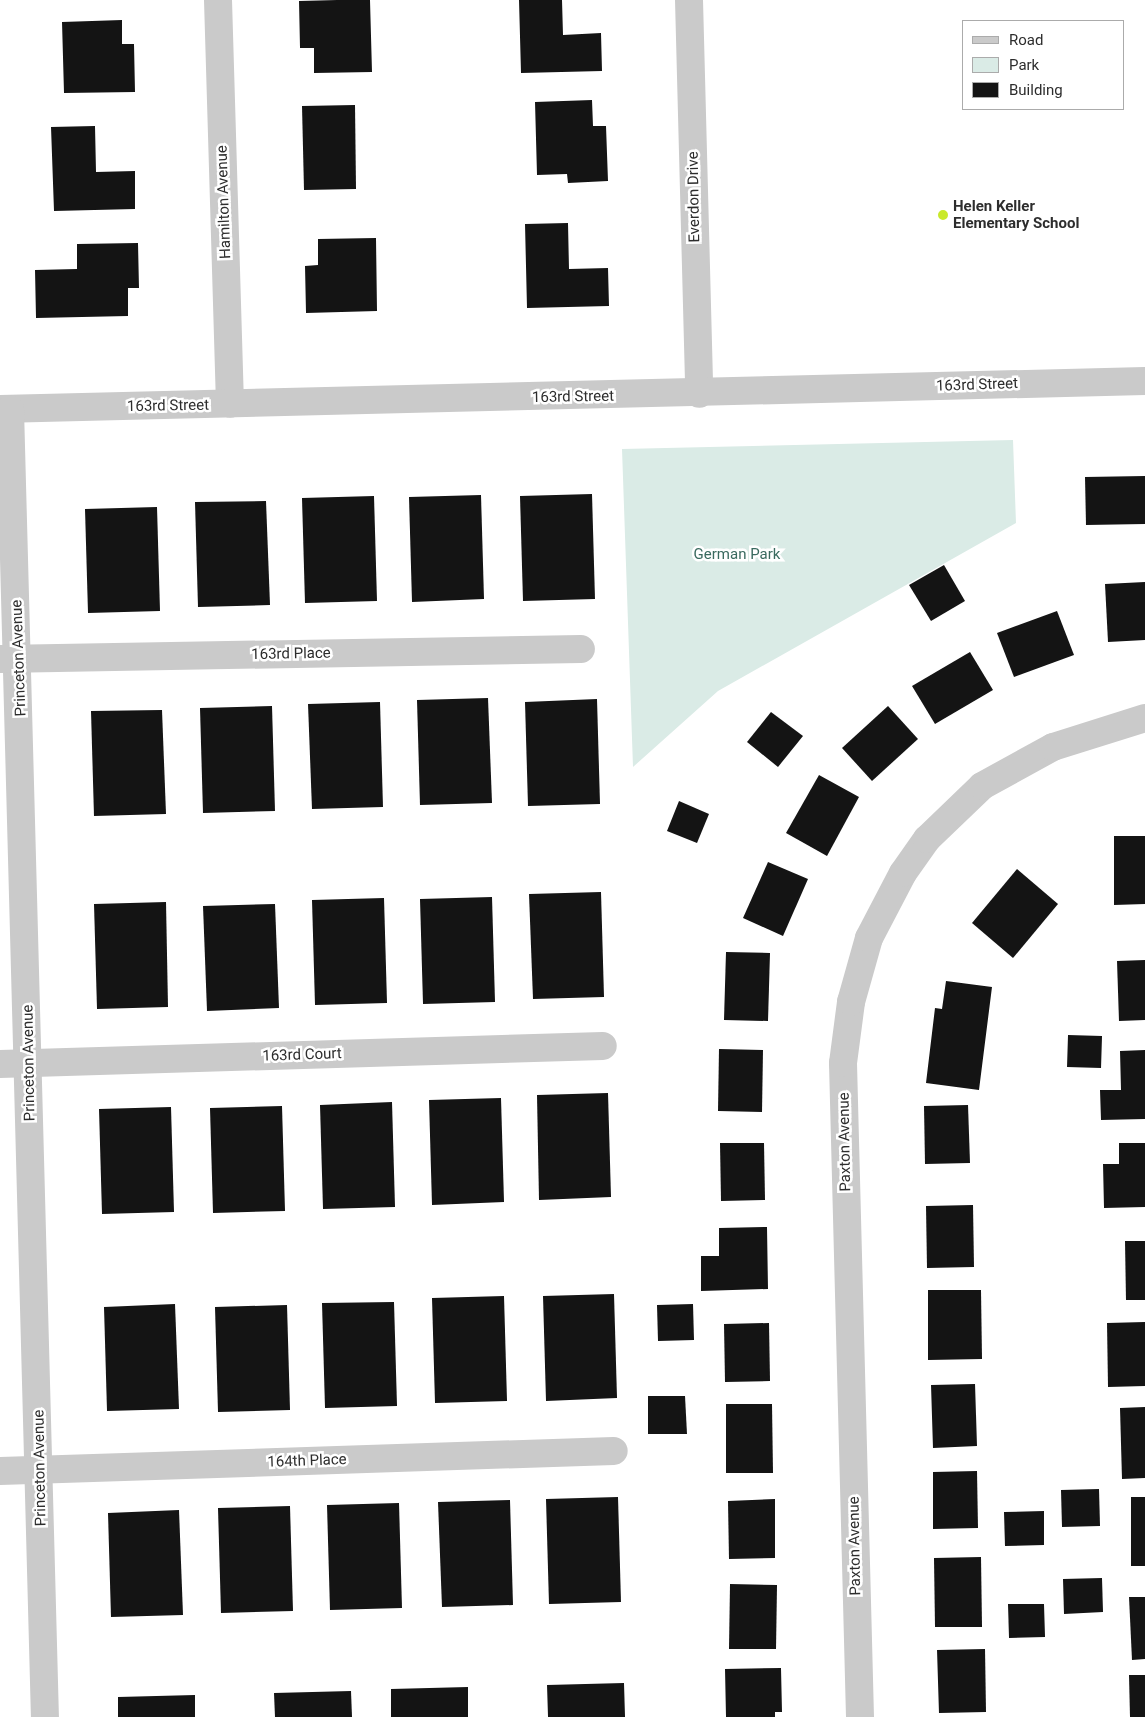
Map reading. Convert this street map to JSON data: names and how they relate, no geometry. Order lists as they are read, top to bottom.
{
  "streets": {
    "street": [
      "Everdon Drive",
      "Hamilton Avenue",
      "163rd Street",
      "163rd Place",
      "Princeton Avenue",
      "163rd Court",
      "Paxton Avenue",
      "164th Place"
    ]
  },
  "crossings": [
    ["Everdon Drive", "163rd Street"],
    ["Hamilton Avenue", "163rd Street"],
    ["163rd Street", "Princeton Avenue"],
    ["163rd Place", "Princeton Avenue"],
    ["Princeton Avenue", "163rd Court"],
    ["Princeton Avenue", "164th Place"]
  ],
  "parks": ["German Park"],
  "places": ["Helen Keller Elementary School"],
  "legend": ["Road", "Park", "Building"]
}
